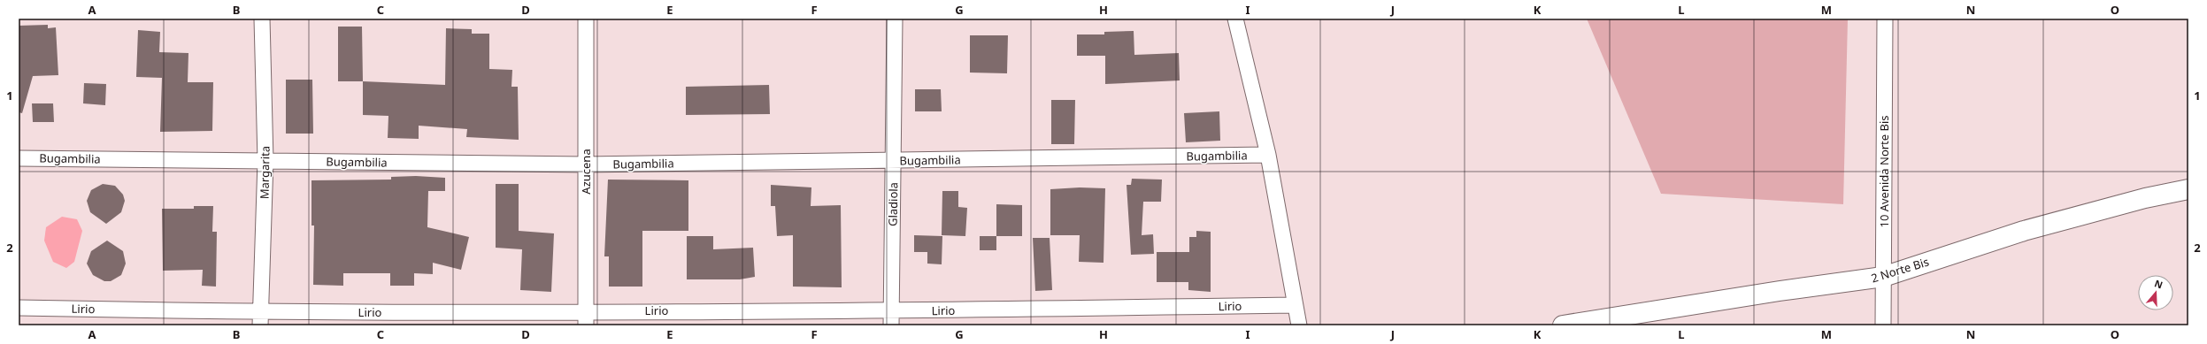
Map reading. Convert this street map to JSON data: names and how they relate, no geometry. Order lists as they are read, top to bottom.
{
  "streets": {
    "street": [
      "Bugambilia",
      "Azucena",
      "10 Avenida Norte Bis",
      "Margarita",
      "Gladiola",
      "2 Norte Bis",
      "Lirio"
    ]
  },
  "crossings": [
    ["Bugambilia", "Azucena"],
    ["Bugambilia", "Margarita"],
    ["Bugambilia", "Gladiola"],
    ["Azucena", "Lirio"],
    ["10 Avenida Norte Bis", "2 Norte Bis"],
    ["Margarita", "Lirio"],
    ["Gladiola", "Lirio"]
  ],
  "north": "top",
  "grid": {
    "columns": [
      "A",
      "B",
      "C",
      "D",
      "E",
      "F",
      "G",
      "H",
      "I",
      "J",
      "K",
      "L",
      "M",
      "N",
      "O"
    ],
    "rows": ["1", "2"]
  }
}
